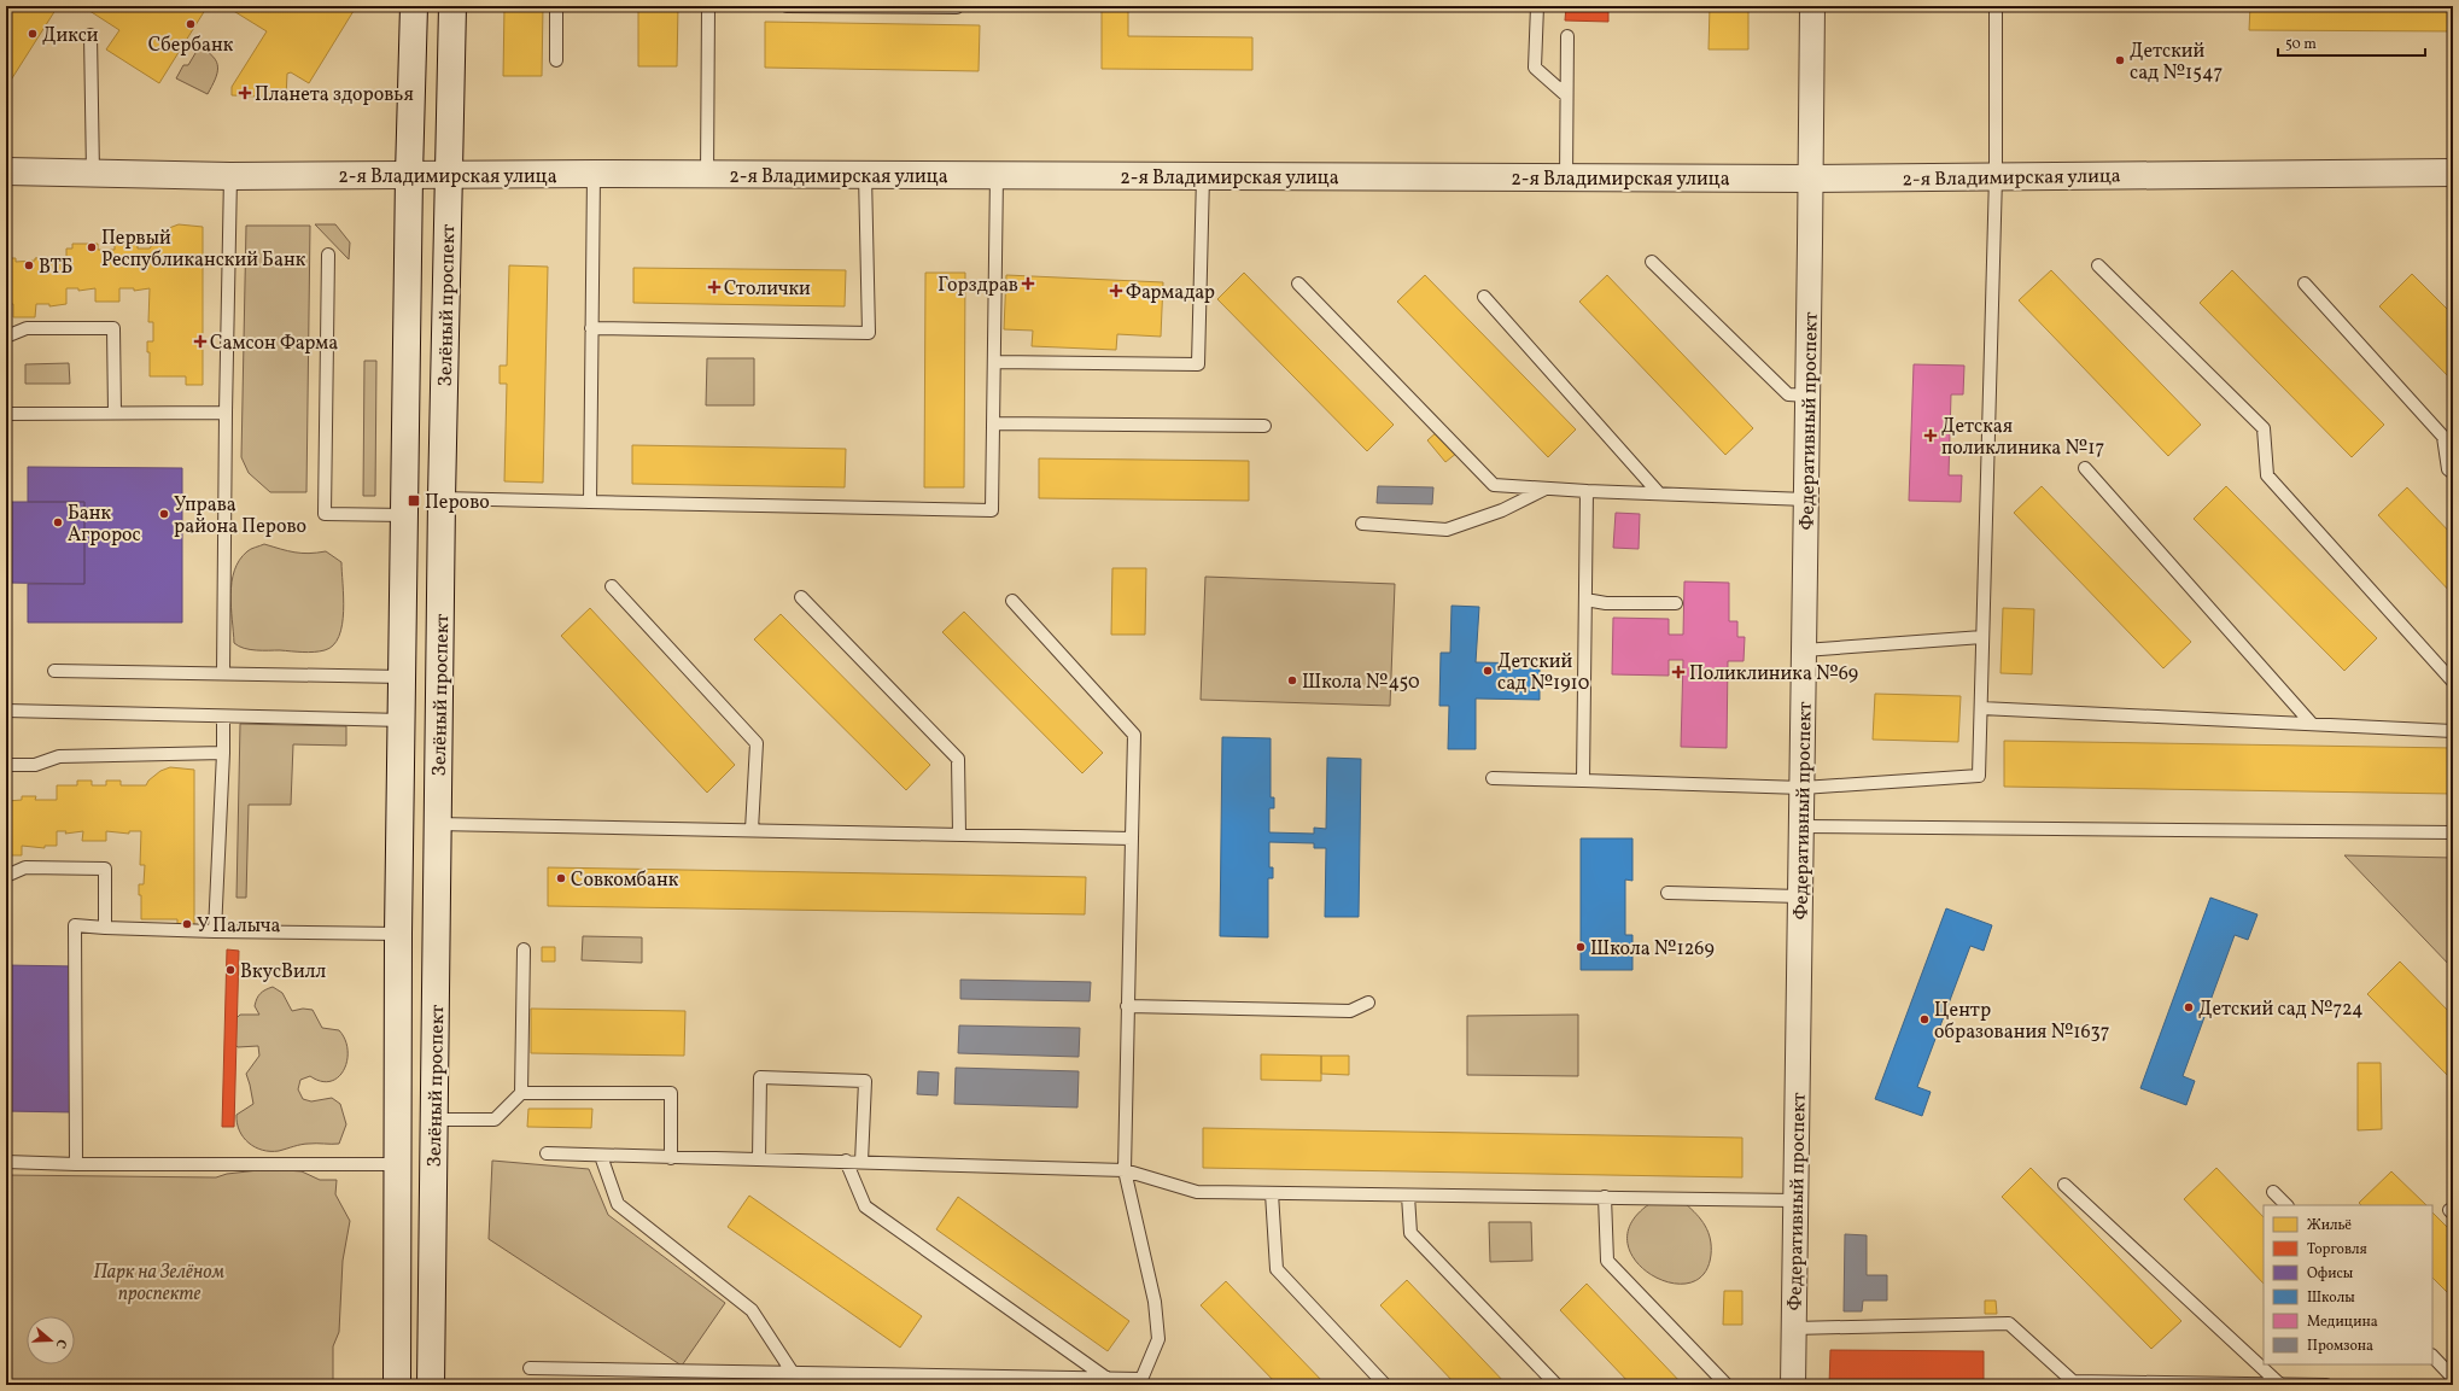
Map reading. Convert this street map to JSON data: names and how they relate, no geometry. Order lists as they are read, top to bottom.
{
  "streets": {
    "main road": ["2-я Владимирская улица", "Зелёный проспект"],
    "street": ["Федеративный проспект"]
  },
  "crossings": [
    ["2-я Владимирская улица", "Зелёный проспект"],
    ["2-я Владимирская улица", "Федеративный проспект"]
  ],
  "parks": ["Парк на Зелёном проспекте"],
  "places": {
    "other": [
      "Сбербанк",
      "Дикси",
      "Детский сад №1547",
      "Первый Республиканский Банк",
      "ВТБ",
      "Управа района Перово",
      "Банк Агророс",
      "Детский сад №1910",
      "Школа №450",
      "Совкомбанк",
      "У Палыча",
      "Школа №1269",
      "ВкусВилл",
      "Детский сад №724",
      "Центр образования №1637"
    ],
    "health": [
      "Планета здоровья",
      "Горздрав",
      "Столички",
      "Фармадар",
      "Самсон Фарма",
      "Детская поликлиника №17",
      "Поликлиника №69"
    ],
    "transit": ["Перово"]
  },
  "legend": [
    "Жильё",
    "Торговля",
    "Офисы",
    "Школы",
    "Медицина",
    "Промзона"
  ],
  "scale_bar": "50 m",
  "north": "right"
}
